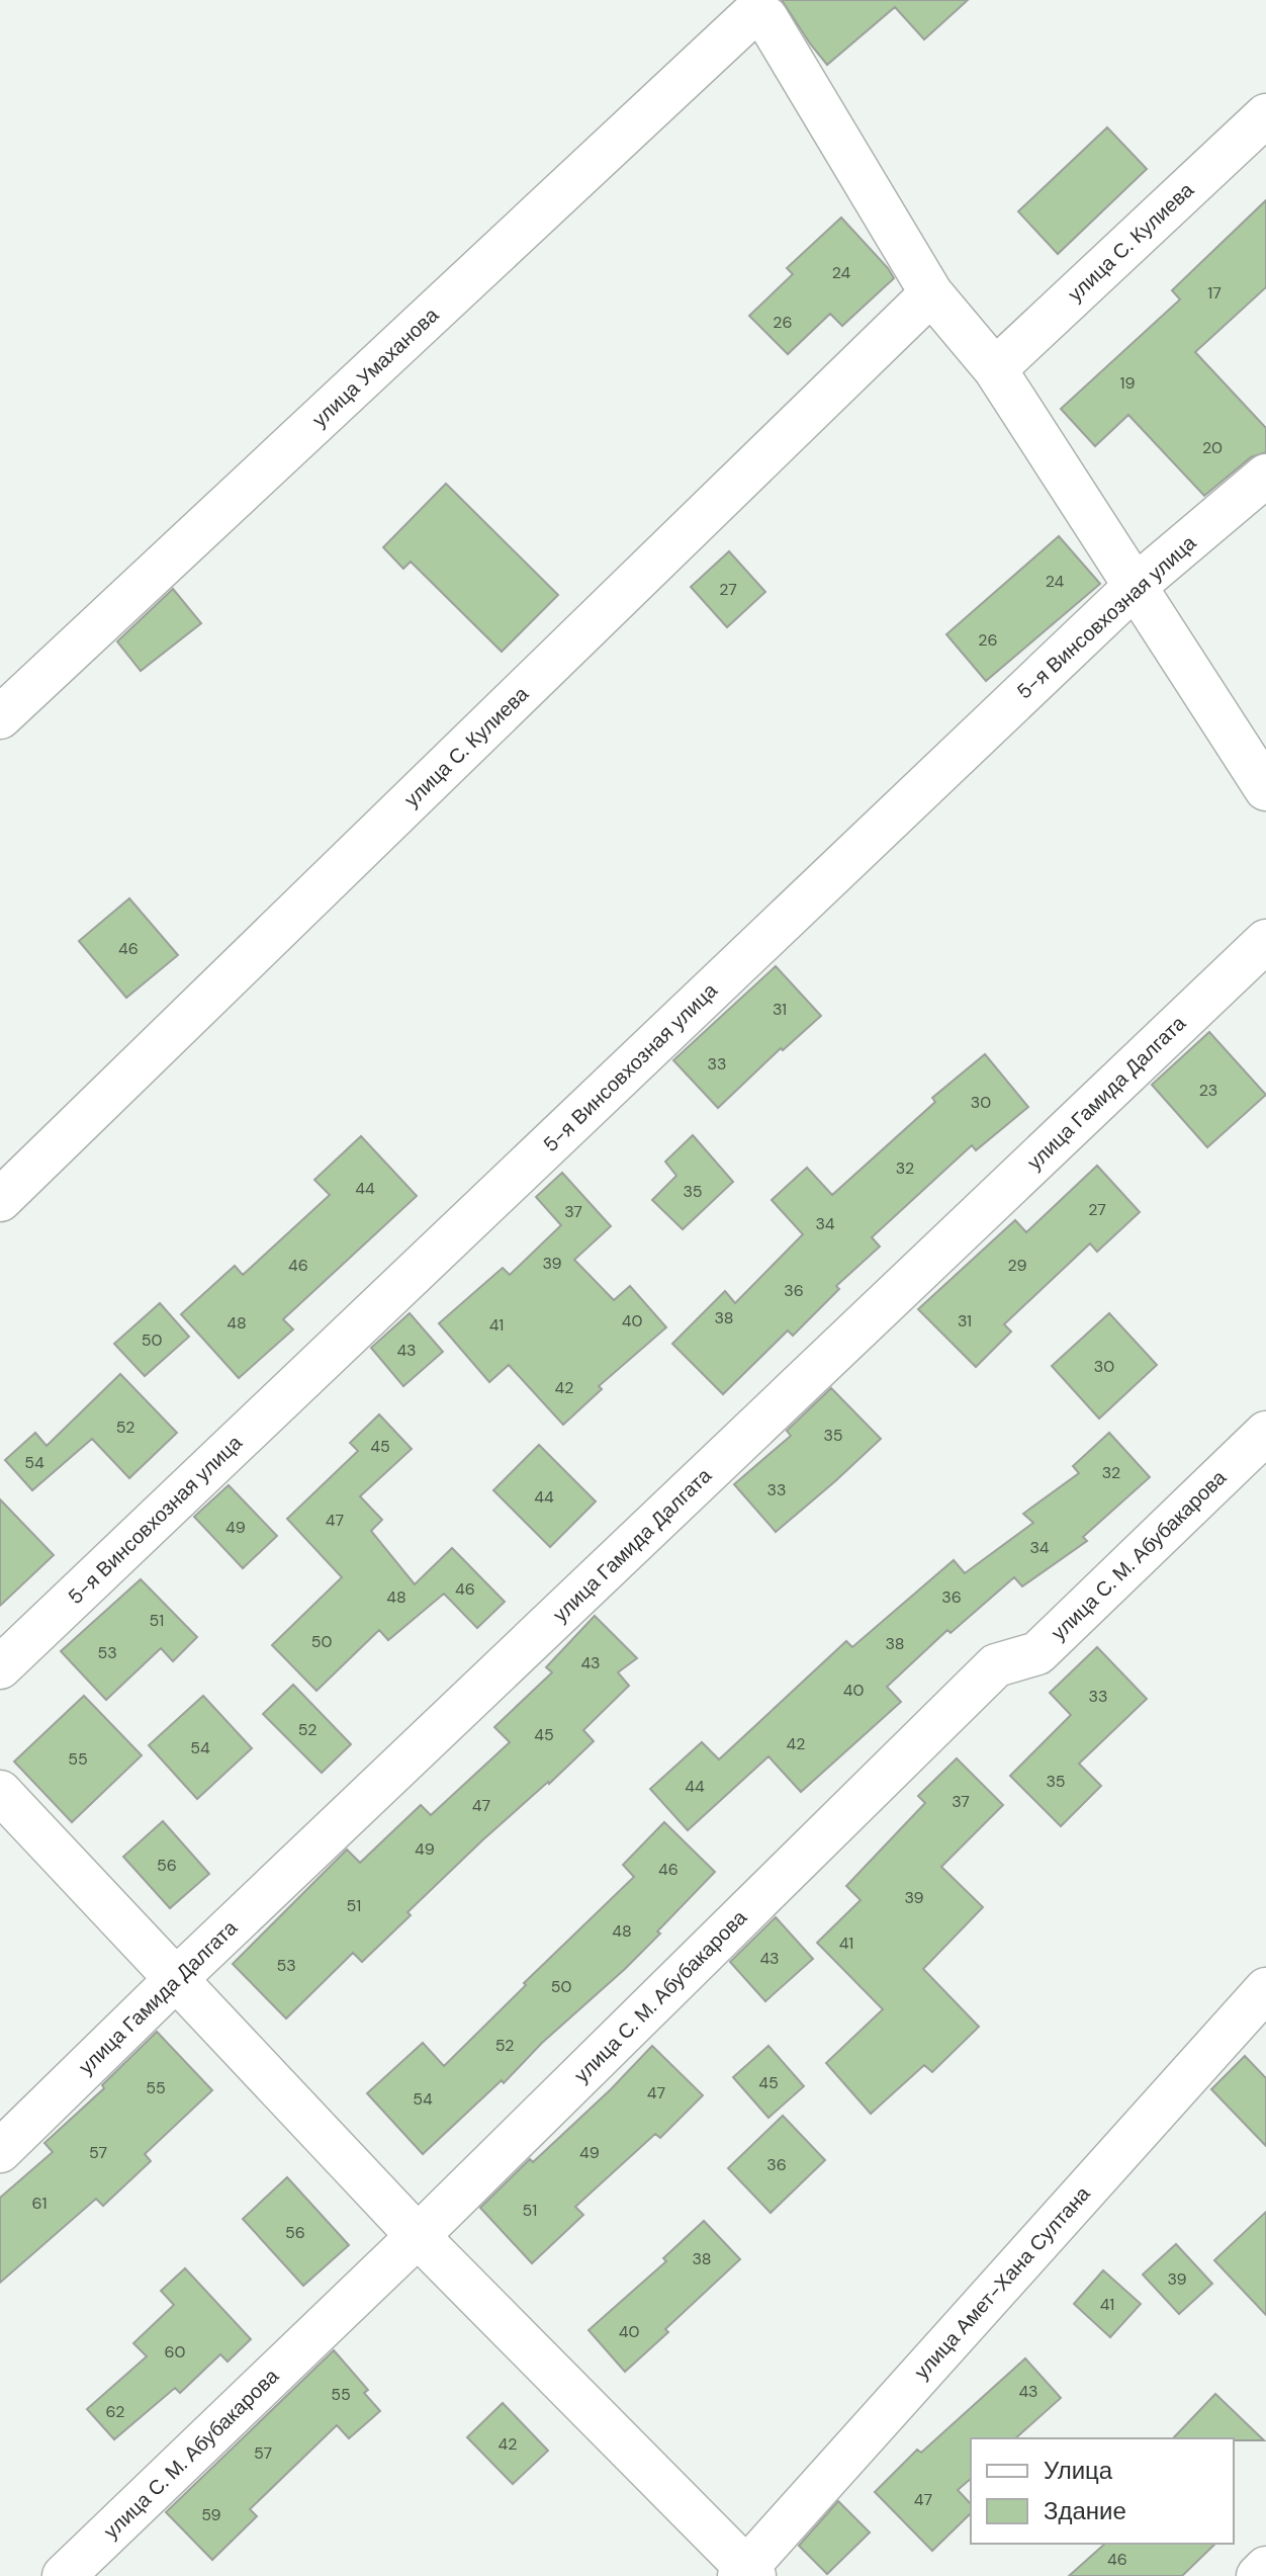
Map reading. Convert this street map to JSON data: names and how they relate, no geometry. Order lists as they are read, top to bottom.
{
  "streets": {
    "street": [
      "улица С. Кулиева",
      "улица Умаханова",
      "5-я Винсовхозная улица",
      "улица Гамида Далгата",
      "улица С. М. Абубакарова",
      "улица Амет-Хана Султана"
    ]
  },
  "crossings": [
    ["улица С. Кулиева", "улица Умаханова"]
  ],
  "house_numbers": [
    "24",
    "17",
    "26",
    "19",
    "20",
    "24",
    "27",
    "26",
    "46",
    "31",
    "33",
    "23",
    "30",
    "32",
    "44",
    "35",
    "27",
    "37",
    "34",
    "39",
    "46",
    "29",
    "36",
    "38",
    "40",
    "31",
    "48",
    "41",
    "50",
    "43",
    "30",
    "42",
    "52",
    "35",
    "45",
    "54",
    "32",
    "33",
    "44",
    "47",
    "49",
    "34",
    "46",
    "48",
    "36",
    "51",
    "50",
    "38",
    "53",
    "43",
    "40",
    "33",
    "52",
    "45",
    "42",
    "54",
    "55",
    "35",
    "44",
    "37",
    "47",
    "49",
    "56",
    "46",
    "39",
    "51",
    "48",
    "41",
    "43",
    "53",
    "50",
    "52",
    "45",
    "55",
    "47",
    "54",
    "57",
    "49",
    "36",
    "61",
    "51",
    "56",
    "38",
    "39",
    "41",
    "40",
    "60",
    "43",
    "55",
    "62",
    "42",
    "57",
    "47",
    "59",
    "46"
  ],
  "legend": ["Улица", "Здание"]
}
